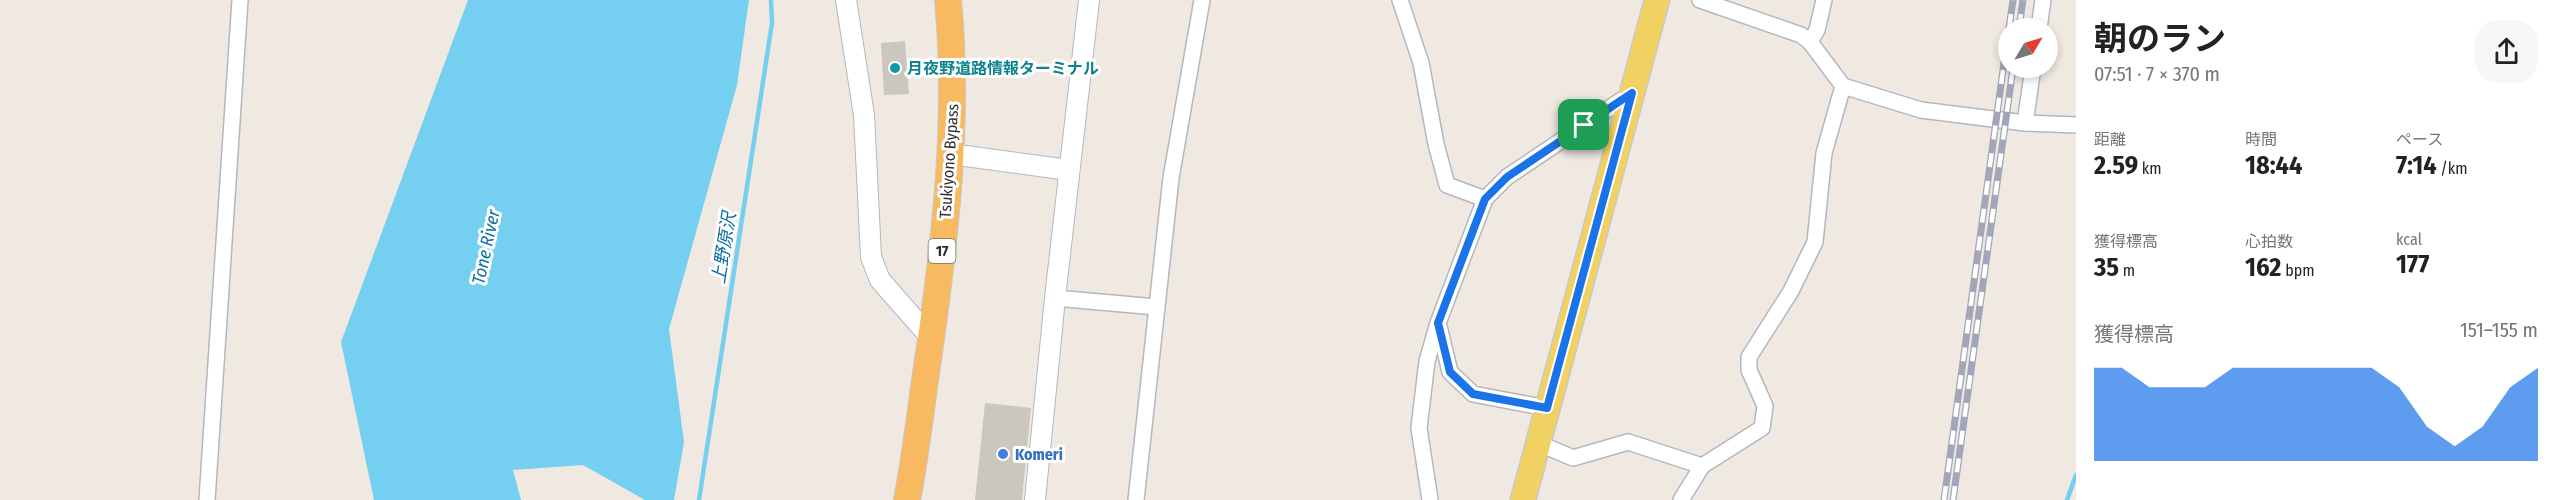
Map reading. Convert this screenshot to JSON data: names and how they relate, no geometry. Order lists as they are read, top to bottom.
{
  "streets": {
    "highway": ["Tsukiyono Bypass", "17"]
  },
  "water": ["Tone River", "上野原沢"],
  "places": ["月夜野道路情報ターミナル", "Komeri"],
  "north": "top right",
  "page": {
    "heading": ["朝のラン", "07:51 · 7 × 370 m"],
    "stats": [
      ["距離", "2.59 km"],
      ["時間", "18:44"],
      ["ペース", "7:14 /km"],
      ["獲得標高", "35 m"],
      ["心拍数", "162 bpm"],
      ["kcal", "177"]
    ],
    "chart": ["獲得標高", "151–155 m"]
  }
}
